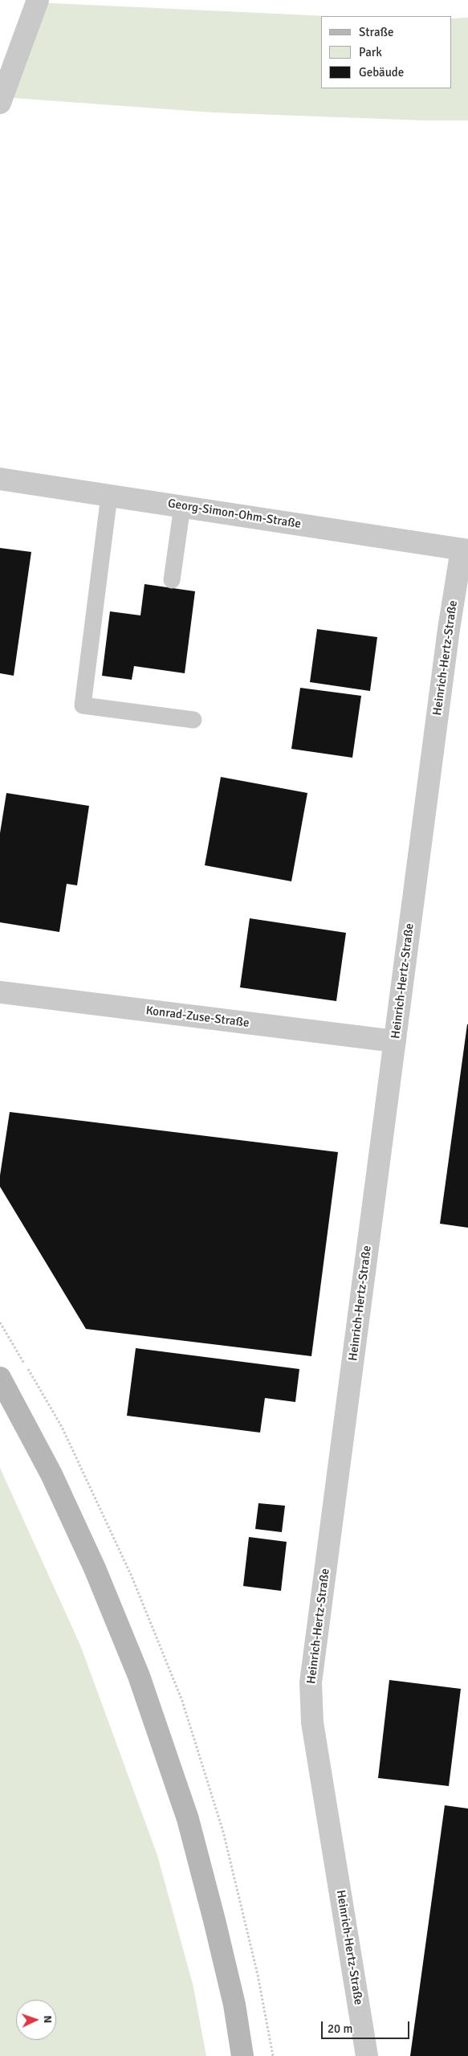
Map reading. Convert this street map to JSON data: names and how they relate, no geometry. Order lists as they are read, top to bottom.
{
  "streets": {
    "street": ["Georg-Simon-Ohm-Straße", "Heinrich-Hertz-Straße", "Konrad-Zuse-Straße"]
  },
  "crossings": [
    ["Georg-Simon-Ohm-Straße", "Heinrich-Hertz-Straße"],
    ["Heinrich-Hertz-Straße", "Konrad-Zuse-Straße"]
  ],
  "legend": ["Straße", "Park", "Gebäude"],
  "scale_bar": "20 m",
  "north": "right"
}
